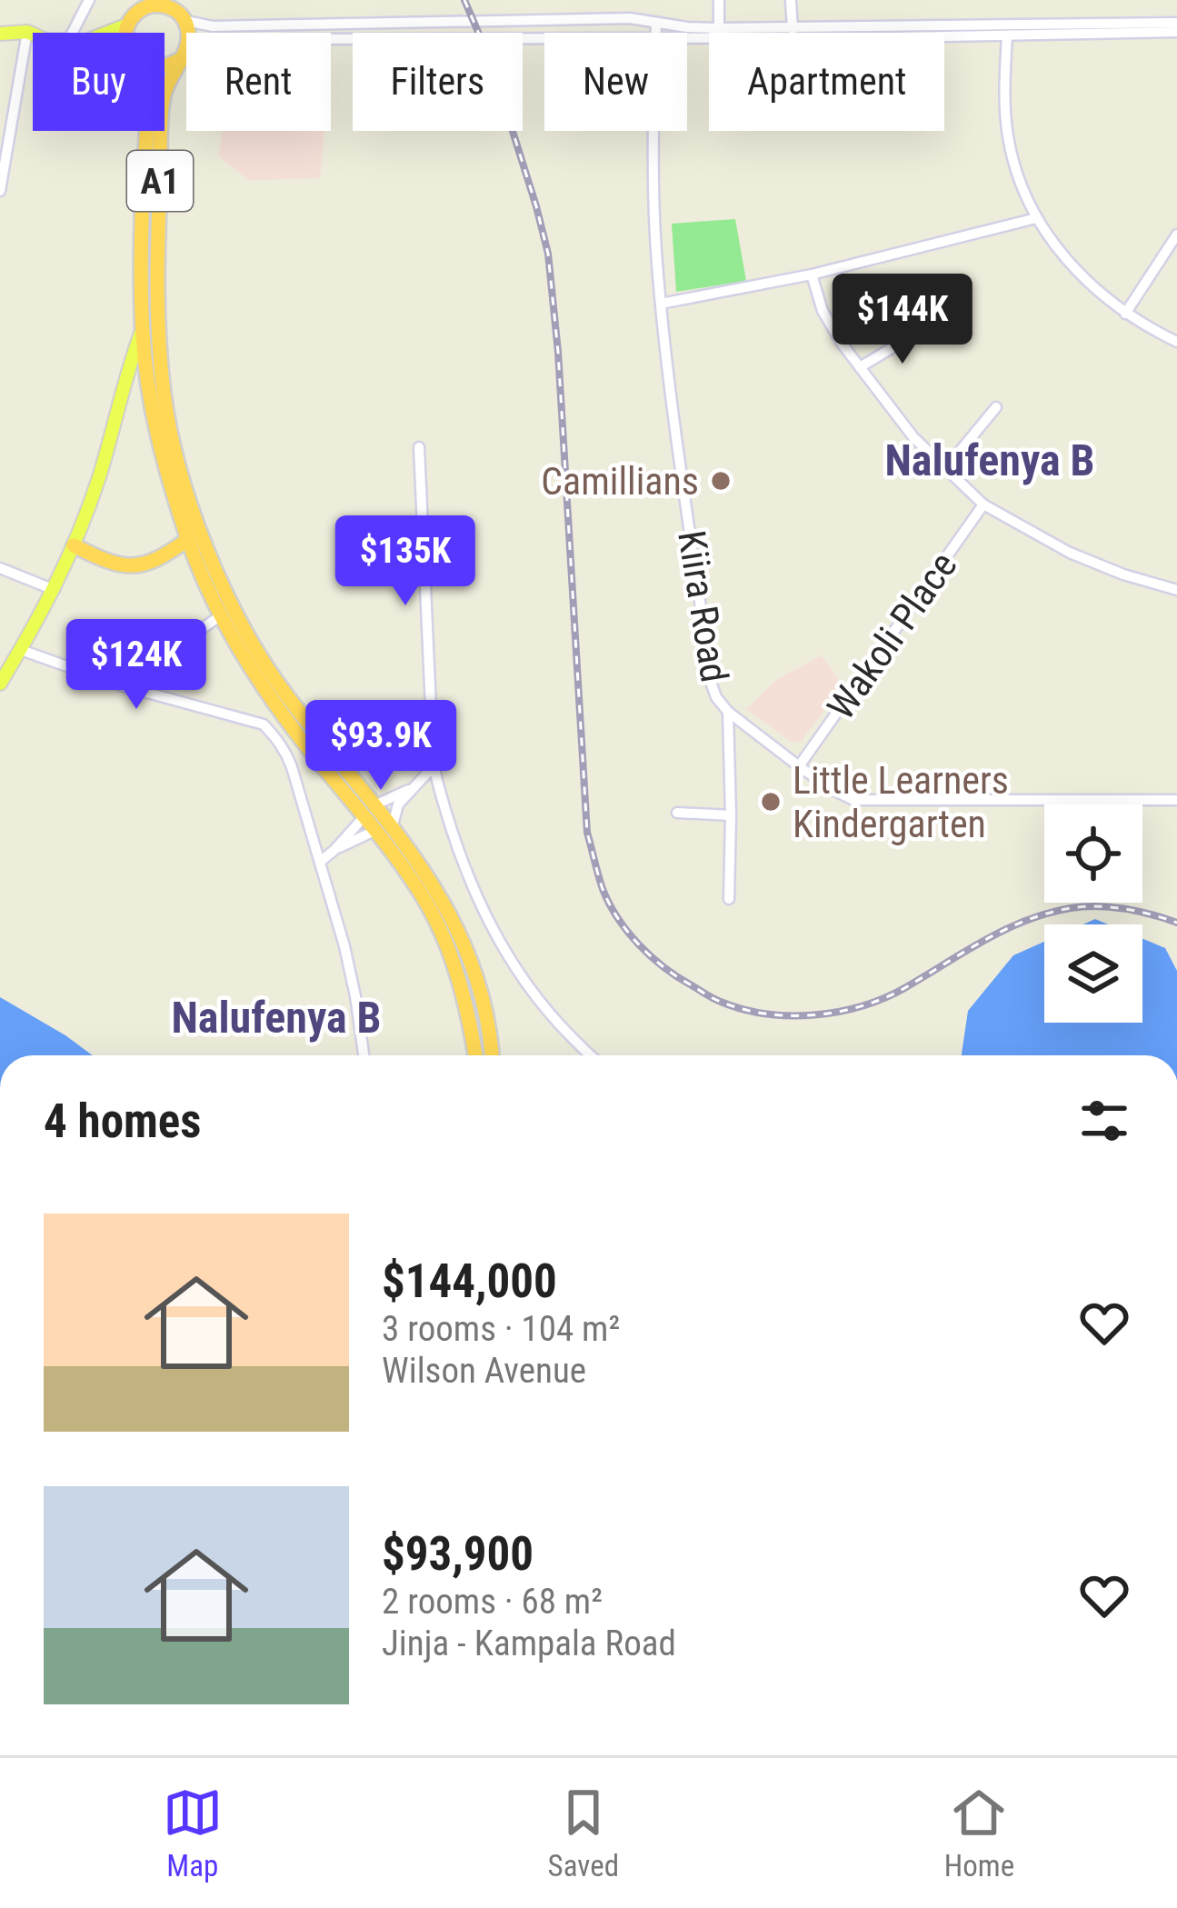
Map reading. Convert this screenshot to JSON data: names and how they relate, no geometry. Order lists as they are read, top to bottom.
{
  "streets": {
    "highway": ["A1"],
    "street": ["Kiira Road", "Wakoli Place"]
  },
  "crossings": [
    ["Kiira Road", "Wakoli Place"]
  ],
  "districts": ["Nalufenya B", "Nalufenya B"],
  "places": ["Camillians", "Little Learners Kindergarten"],
  "page": {
    "chip": [
      "Buy",
      "Rent",
      "Filters",
      "New",
      "Apartment"
    ],
    "price": [
      "$144K",
      "$135K",
      "$124K",
      "$93.9K"
    ],
    "heading": "4 homes",
    "list": [
      {
        "name": "$144,000",
        "note": "3 rooms · 104 m² · Wilson Avenue"
      },
      {
        "name": "$93,900",
        "note": "2 rooms · 68 m² · Jinja - Kampala Road"
      }
    ],
    "tabs": ["Map", "Saved", "Home"]
  }
}
